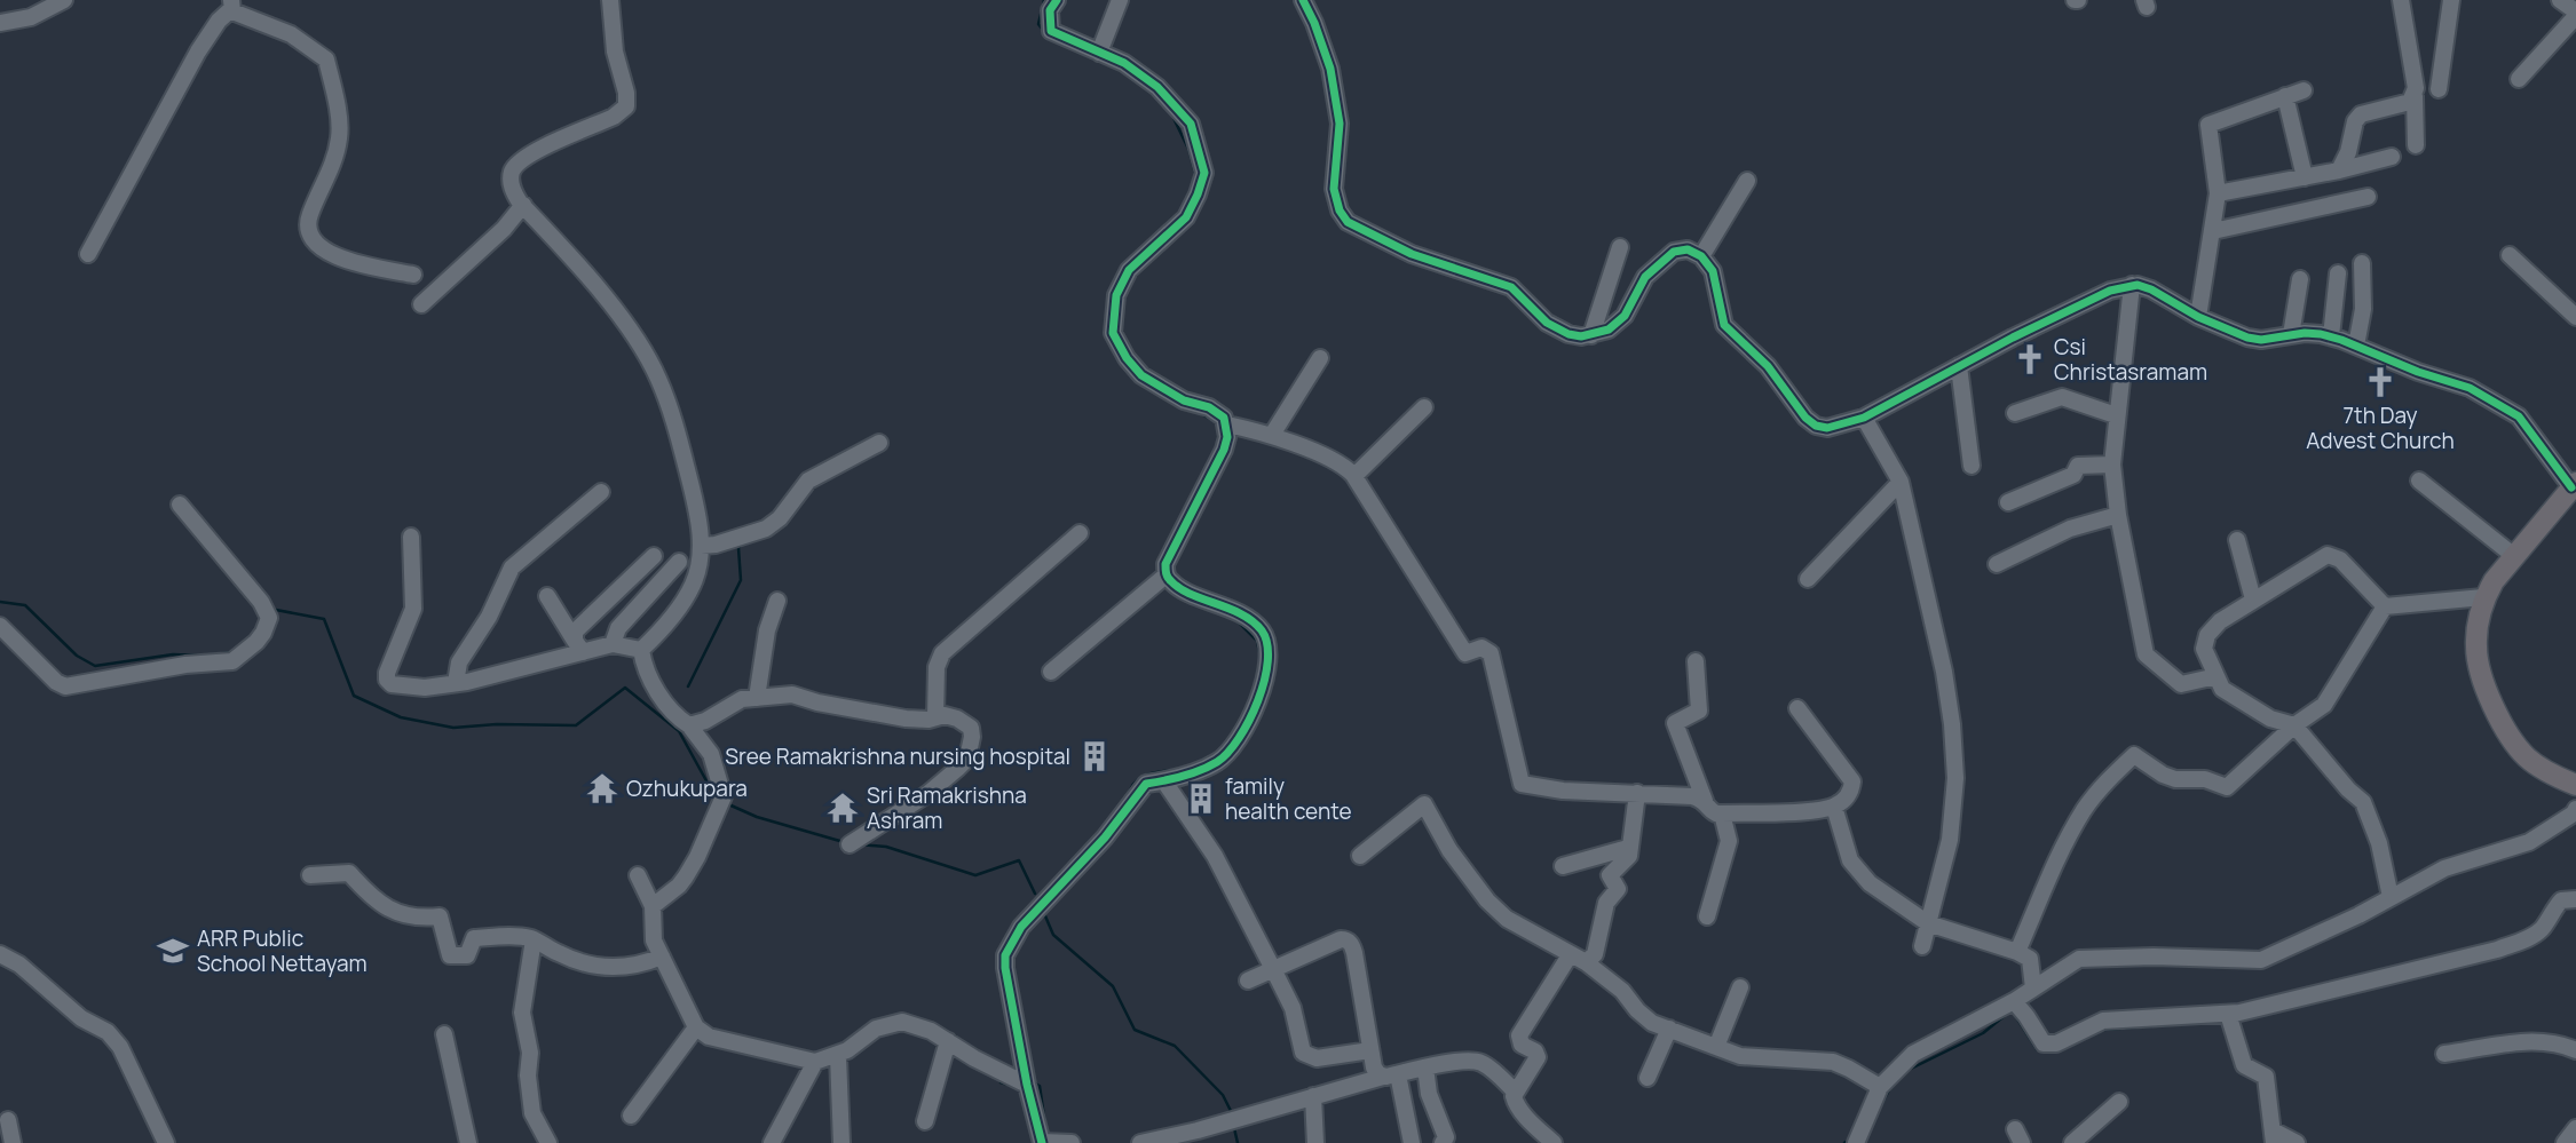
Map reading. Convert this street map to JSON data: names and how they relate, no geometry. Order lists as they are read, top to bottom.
{
  "places": {
    "church": ["Csi Christasramam", "7th Day Advest Church"],
    "building": ["Sree Ramakrishna nursing hospital", "family health cente"],
    "temple": ["Ozhukupara", "Sri Ramakrishna Ashram"],
    "school or university": ["ARR Public School Nettayam"]
  }
}
